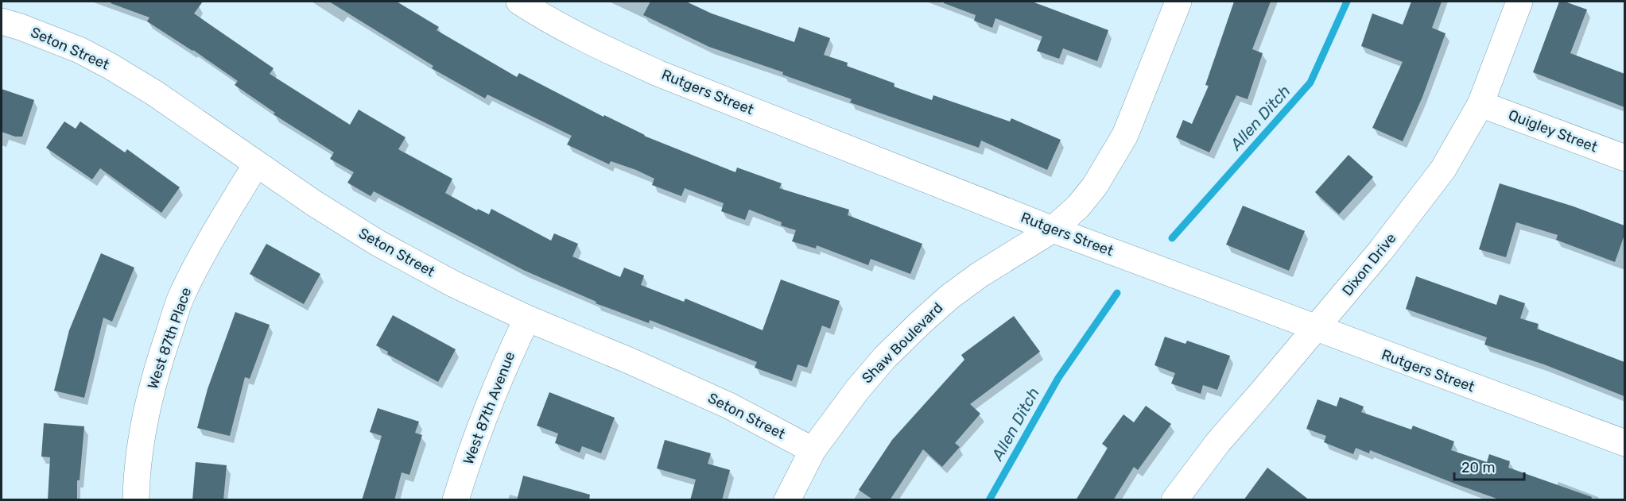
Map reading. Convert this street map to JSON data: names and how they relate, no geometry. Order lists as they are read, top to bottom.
{
  "streets": {
    "street": [
      "Seton Street",
      "Rutgers Street",
      "Quigley Street",
      "Dixon Drive",
      "West 87th Place",
      "Shaw Boulevard",
      "West 87th Avenue"
    ]
  },
  "crossings": [
    ["Seton Street", "West 87th Place"],
    ["Seton Street", "Shaw Boulevard"],
    ["Seton Street", "West 87th Avenue"],
    ["Rutgers Street", "Dixon Drive"],
    ["Rutgers Street", "Shaw Boulevard"],
    ["Quigley Street", "Dixon Drive"]
  ],
  "water": ["Allen Ditch"],
  "scale_bar": "20 m"
}
